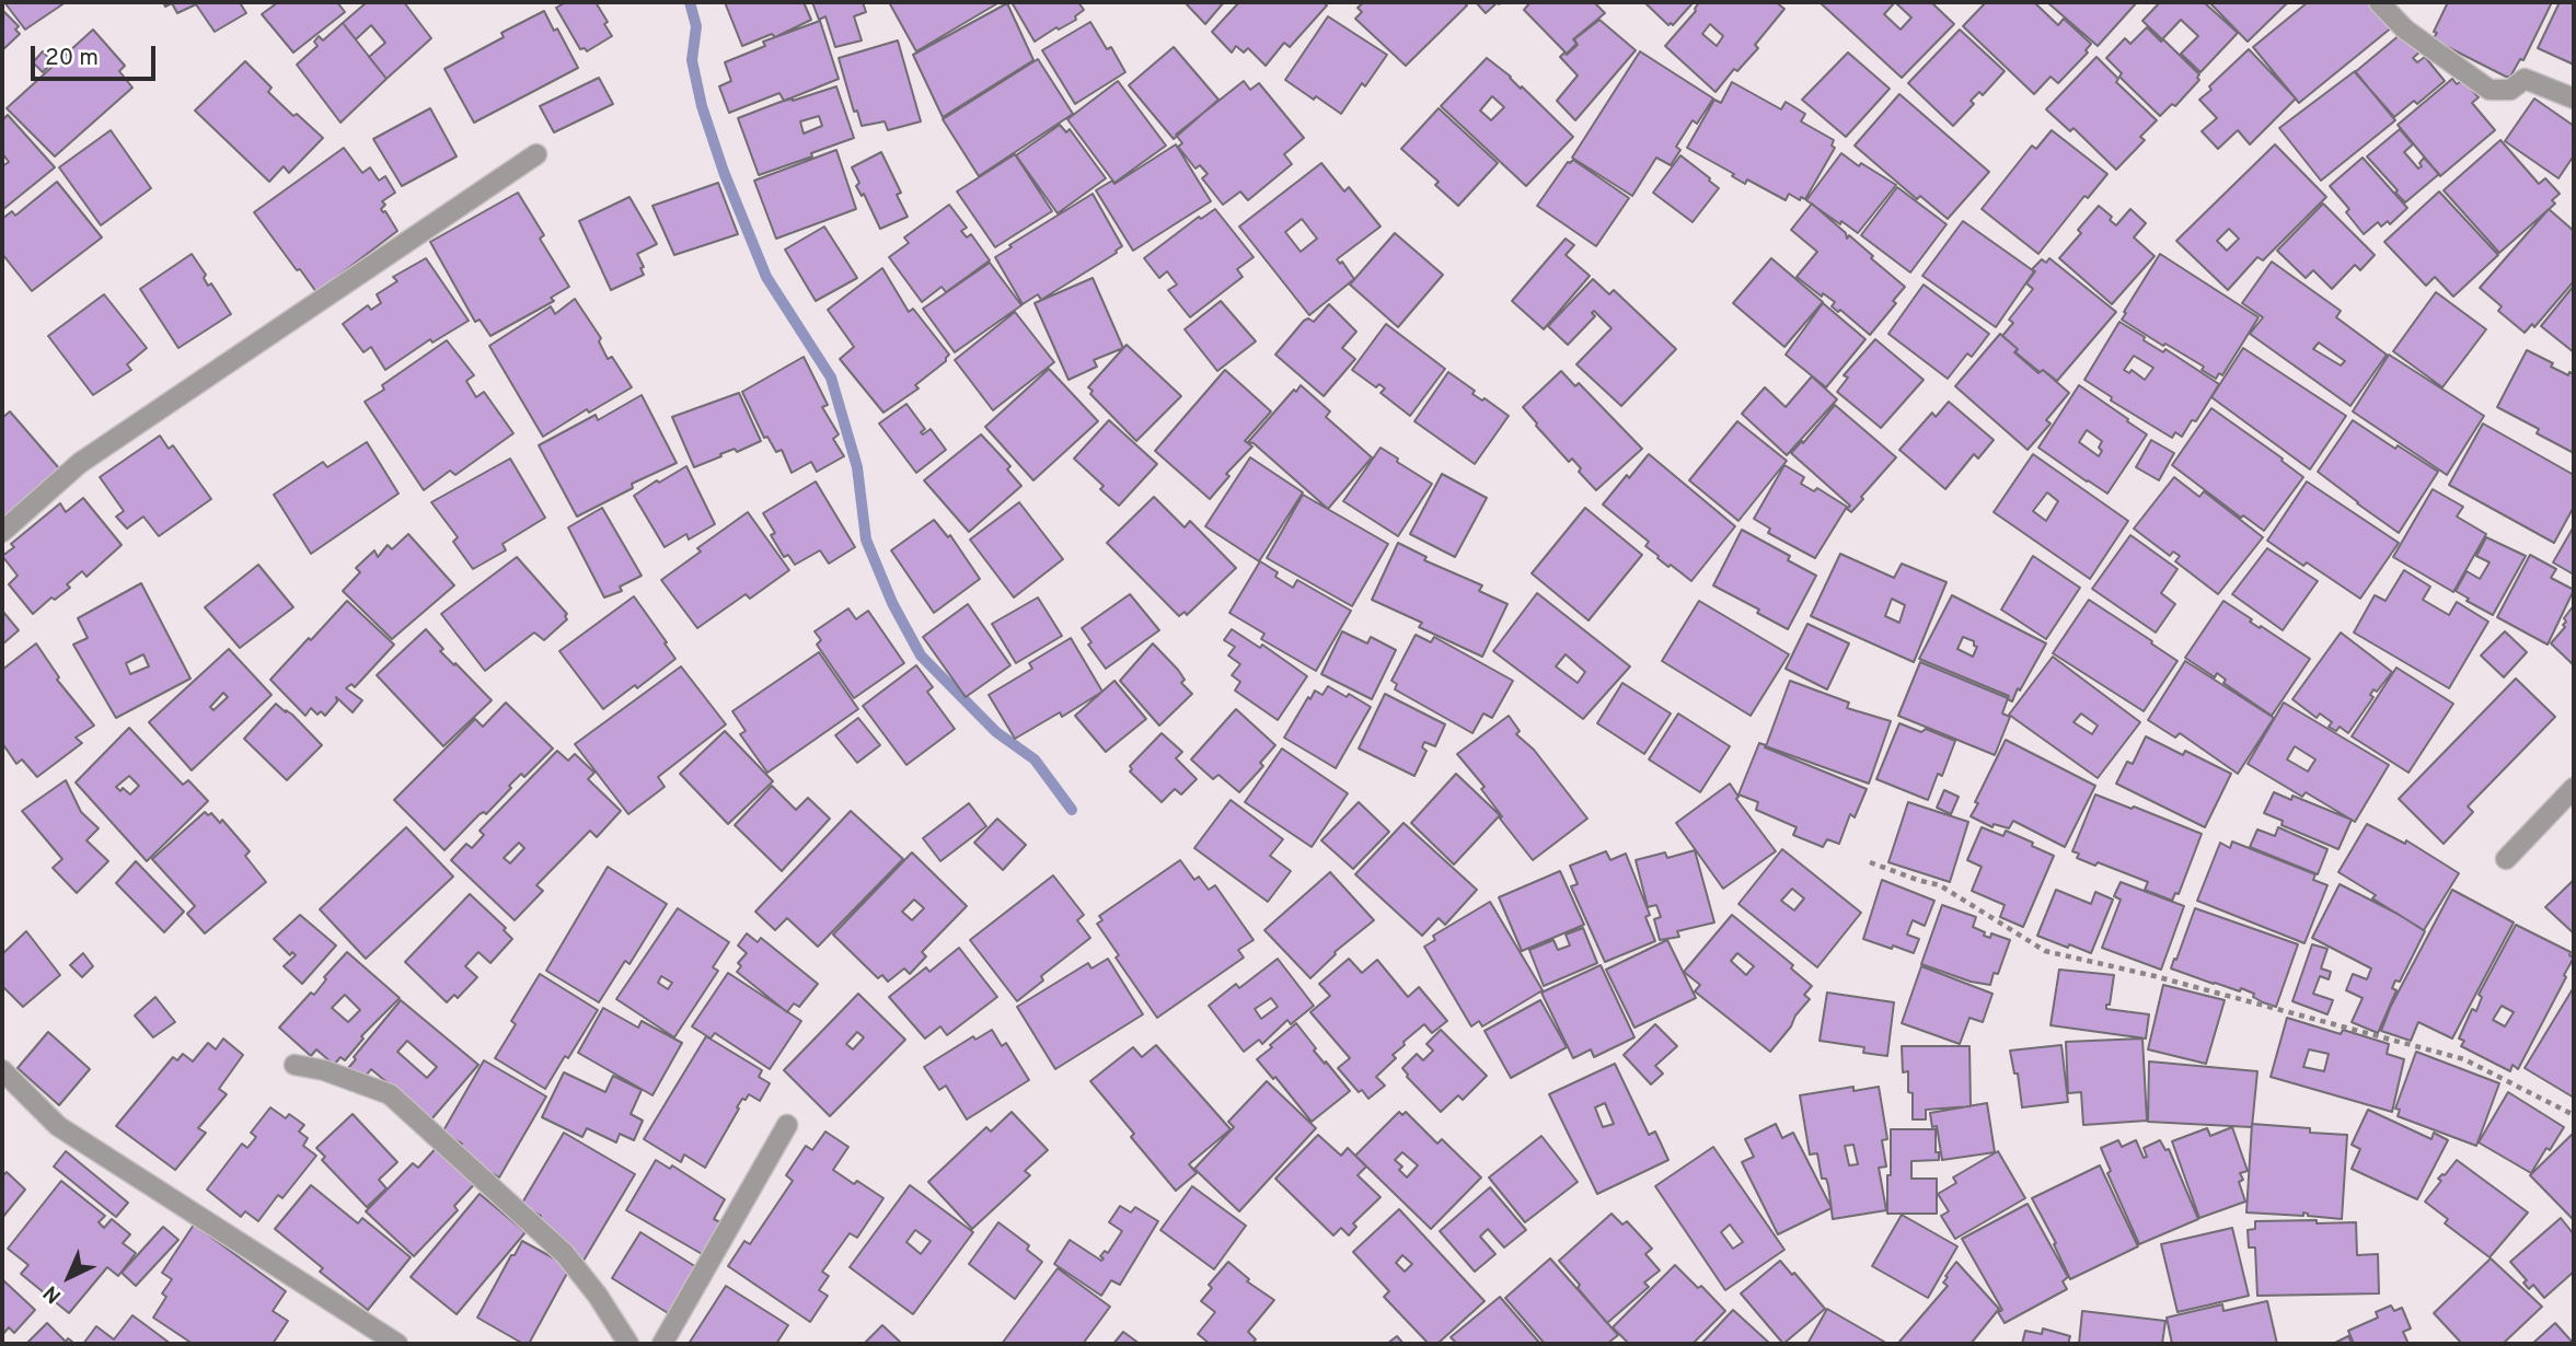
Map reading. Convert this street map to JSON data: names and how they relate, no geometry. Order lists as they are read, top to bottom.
{
  "scale_bar": "20 m",
  "north": "bottom left"
}
